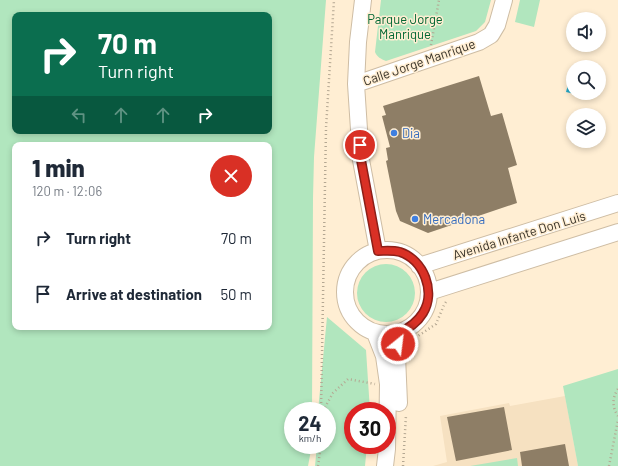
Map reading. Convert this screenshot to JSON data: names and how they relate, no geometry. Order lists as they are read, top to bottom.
{
  "streets": {
    "street": ["Calle Jorge Manrique", "Avenida Infante Don Luis"]
  },
  "parks": ["Parque Jorge Manrique"],
  "places": ["Dia", "Mercadona"],
  "page": {
    "turn": ["70 m", "Turn right"],
    "heading": ["1 min", "120 m · 12:06"],
    "list": [
      {
        "name": "Turn right",
        "value": "70 m"
      },
      {
        "name": "Arrive at destination",
        "value": "50 m"
      }
    ],
    "speed": "24 km/h",
    "limit": "30"
  }
}
